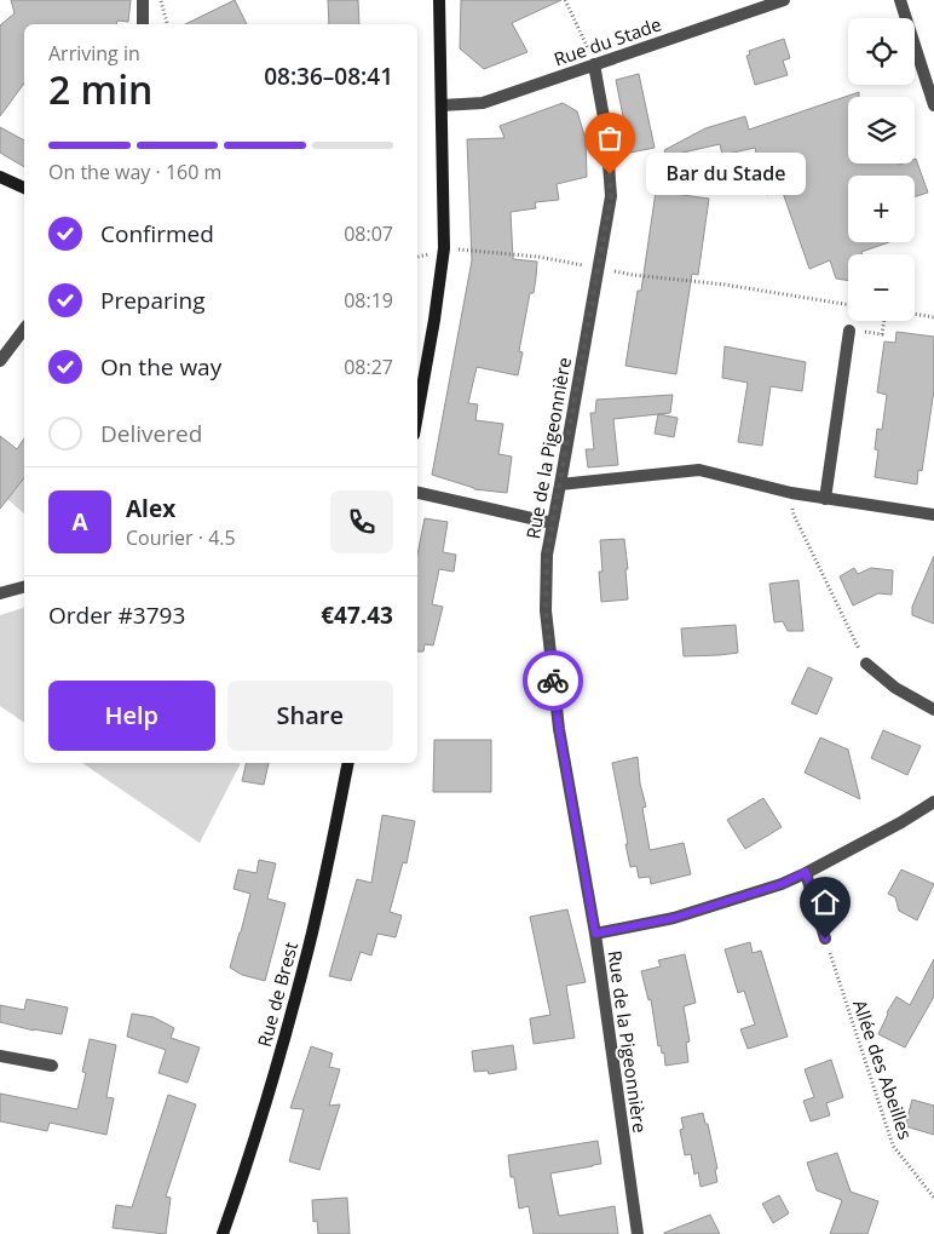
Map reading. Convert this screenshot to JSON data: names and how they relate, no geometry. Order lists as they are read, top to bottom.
{
  "streets": {
    "main road": ["Rue de Brest"],
    "street": ["Rue du Stade", "Rue de la Pigeonnière"],
    "path": ["Allée des Abeilles"]
  },
  "crossings": [
    ["Rue du Stade", "Rue de la Pigeonnière"]
  ],
  "places": ["Bar du Stade"],
  "page": {
    "map_buttons": ["+", "−"],
    "heading": ["2 min", "Arriving in", "08:36–08:41"],
    "panel": [
      "Alex",
      "Courier · 4.5",
      "Order #3793",
      "€47.43"
    ],
    "bar": "On the way · 160 m",
    "bubble": "Bar du Stade",
    "list": [
      ["Confirmed", "08:07"],
      ["Preparing", "08:19"],
      ["On the way", "08:27"],
      "Delivered"
    ],
    "round": "A",
    "buttons": ["Help", "Share"]
  }
}
